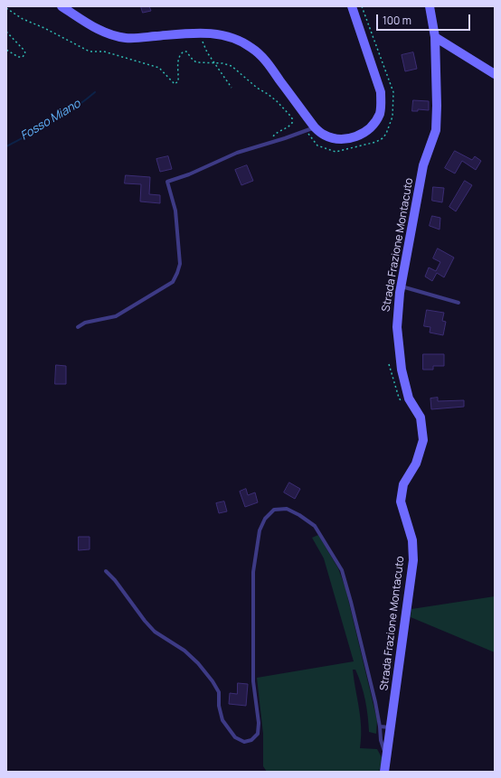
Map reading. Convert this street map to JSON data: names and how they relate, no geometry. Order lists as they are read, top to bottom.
{
  "streets": {
    "street": ["Strada Frazione Montacuto"]
  },
  "water": ["Fosso Miano"],
  "scale_bar": "100 m"
}
